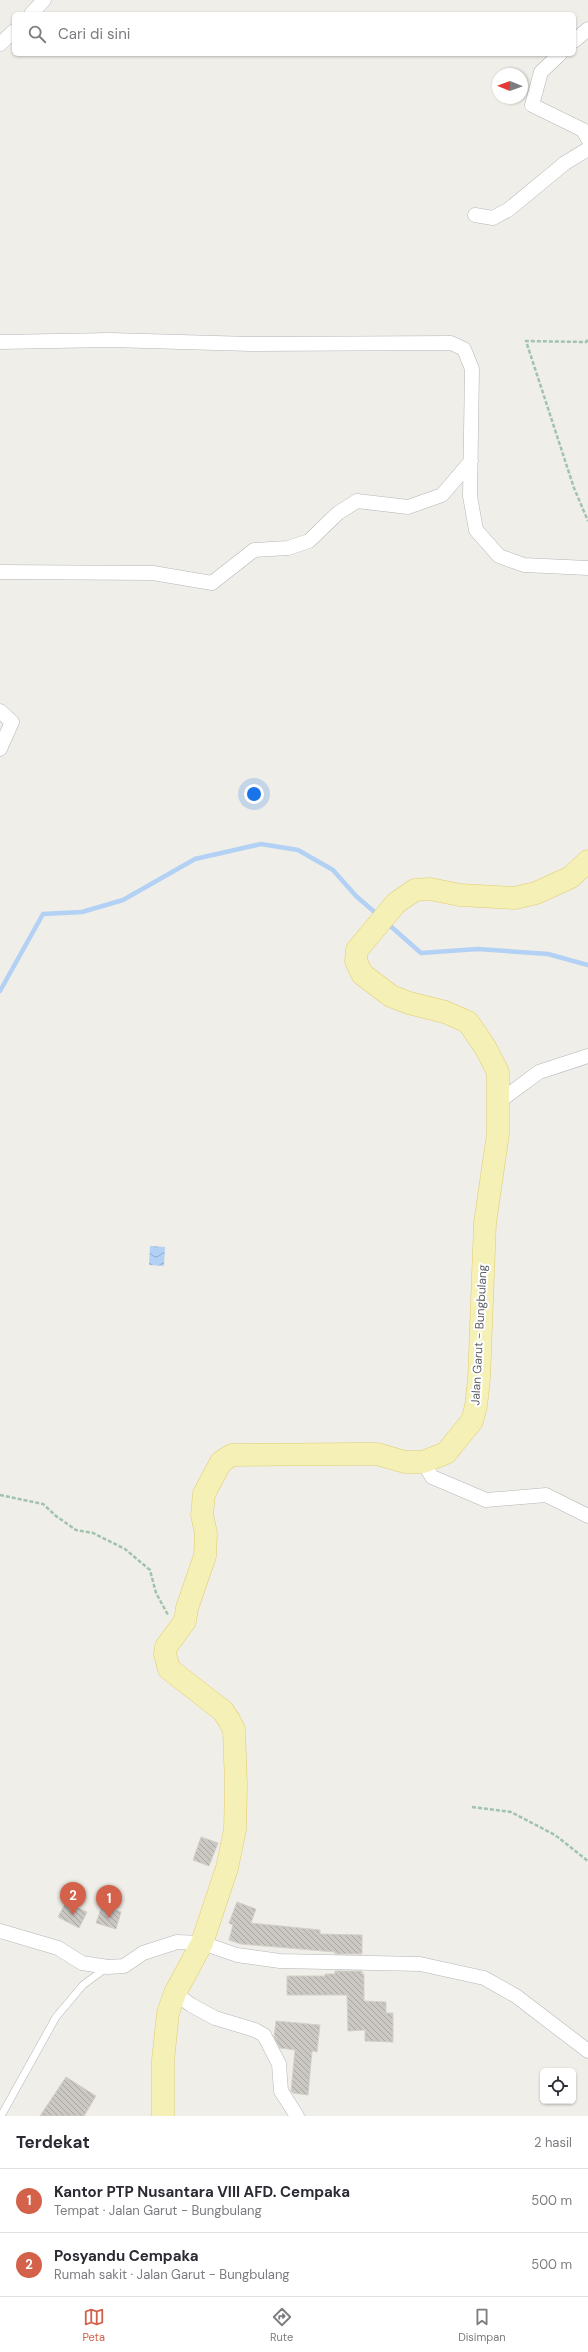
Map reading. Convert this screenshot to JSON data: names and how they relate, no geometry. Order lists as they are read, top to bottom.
{
  "streets": {
    "main road": ["Jalan Garut - Bungbulang"]
  },
  "north": "left",
  "page": {
    "search": "Cari di sini",
    "pins": ["2", "1"],
    "heading": ["Terdekat", "2 hasil"],
    "list": [
      {
        "mark": "1",
        "name": "Kantor PTP Nusantara VIII AFD. Cempaka",
        "note": "Tempat · Jalan Garut - Bungbulang",
        "value": "500 m"
      },
      {
        "mark": "2",
        "name": "Posyandu Cempaka",
        "note": "Rumah sakit · Jalan Garut - Bungbulang",
        "value": "500 m"
      }
    ],
    "nav": ["Peta", "Rute", "Disimpan"]
  }
}
